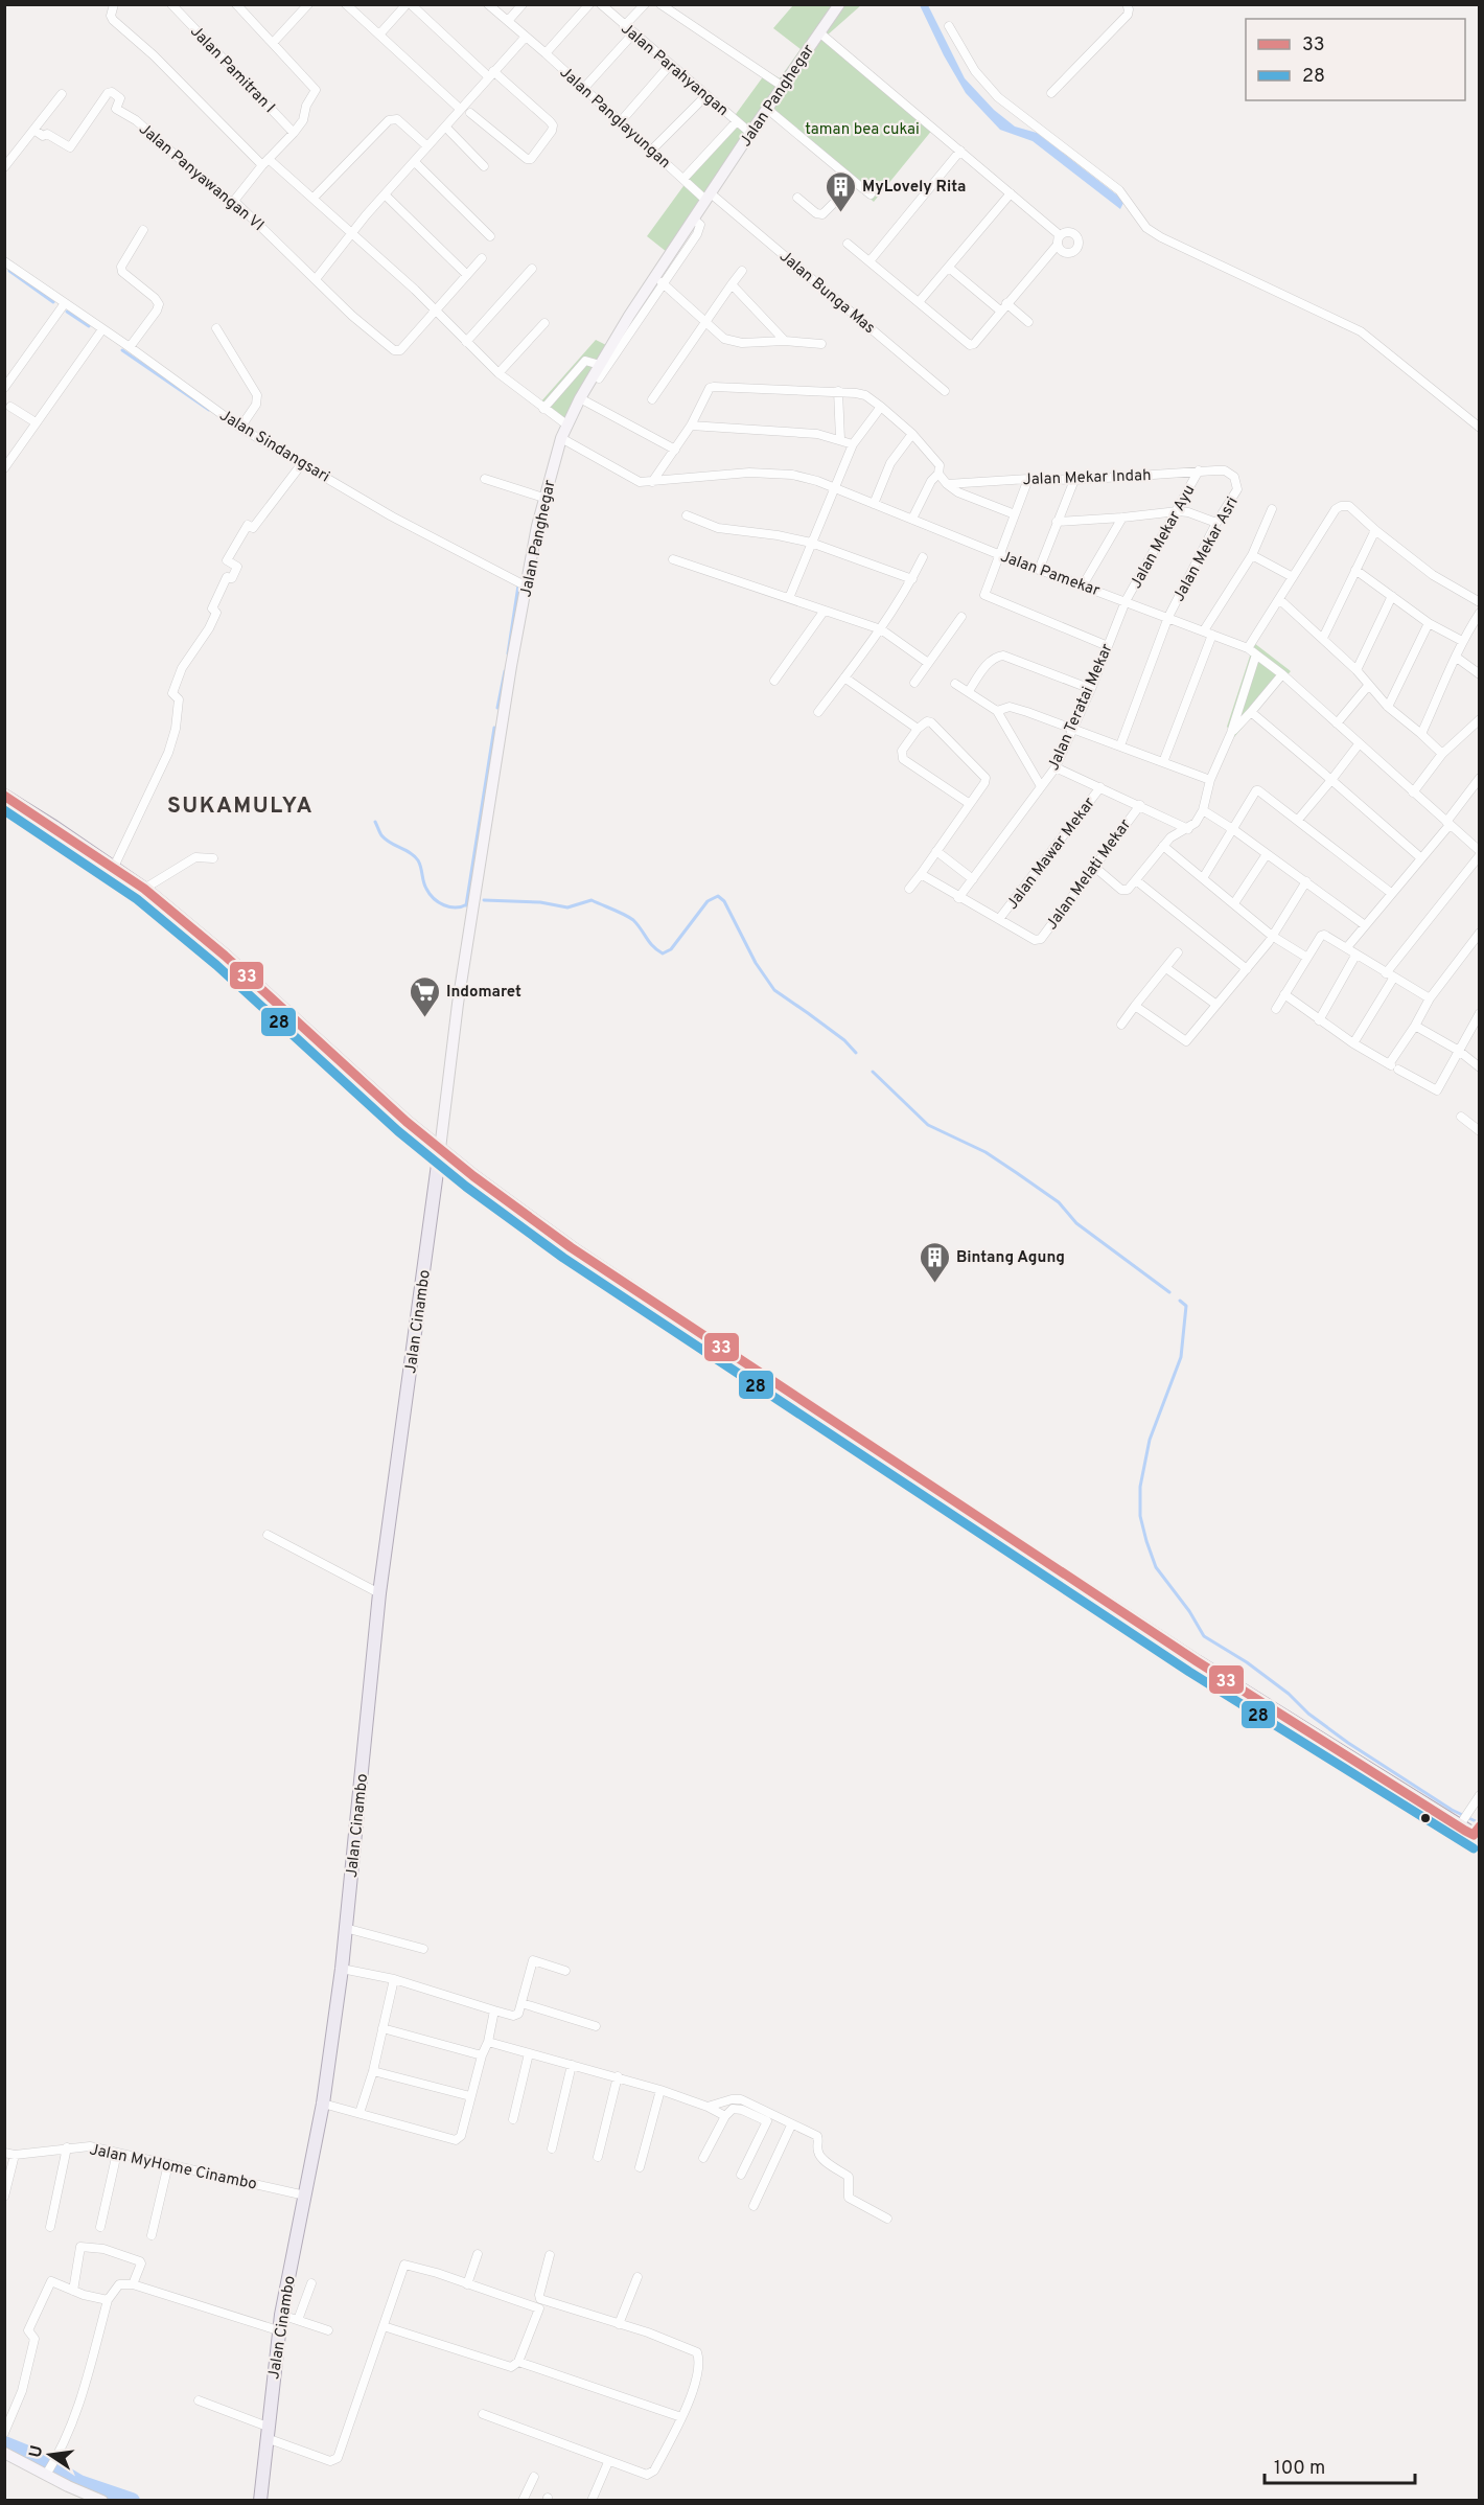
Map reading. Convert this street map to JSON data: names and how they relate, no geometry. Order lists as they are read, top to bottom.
{
  "streets": {
    "main road": ["Jalan Cinambo"],
    "street": [
      "Jalan Pamitran I",
      "Jalan Parahyangan",
      "Jalan Panghegar",
      "Jalan Panglayungan",
      "Jalan Panyawangan VI",
      "Jalan Bunga Mas",
      "Jalan Sindangsari",
      "Jalan Mekar Indah",
      "Jalan Mekar Ayu",
      "Jalan Mekar Asri",
      "Jalan Pamekar",
      "Jalan Teratai Mekar",
      "Jalan Mawar Mekar",
      "Jalan Melati Mekar",
      "Jalan MyHome Cinambo"
    ]
  },
  "crossings": [
    ["Jalan Parahyangan", "Jalan Panghegar"],
    ["Jalan Parahyangan", "Jalan Panglayungan"],
    ["Jalan Panghegar", "Jalan Bunga Mas"],
    ["Jalan Panghegar", "Jalan Sindangsari"],
    ["Jalan Panghegar", "Jalan Pamekar"],
    ["Jalan Panghegar", "Jalan Cinambo"],
    ["Jalan Panglayungan", "Jalan Bunga Mas"],
    ["Jalan Mekar Indah", "Jalan Mekar Ayu"],
    ["Jalan Mekar Indah", "Jalan Mekar Asri"],
    ["Jalan Mekar Ayu", "Jalan Pamekar"],
    ["Jalan Mekar Ayu", "Jalan Teratai Mekar"],
    ["Jalan Mekar Asri", "Jalan Pamekar"],
    ["Jalan Pamekar", "Jalan Teratai Mekar"],
    ["Jalan Mawar Mekar", "Jalan Melati Mekar"],
    ["Jalan Cinambo", "Jalan MyHome Cinambo"]
  ],
  "districts": ["SUKAMULYA"],
  "parks": ["taman bea cukai"],
  "places": {
    "building": ["MyLovely Rita", "Bintang Agung"],
    "supermarket": ["Indomaret"]
  },
  "lines": ["transit line 33", "transit line 28"],
  "legend": ["33", "28"],
  "scale_bar": "100 m",
  "north": "left"
}
